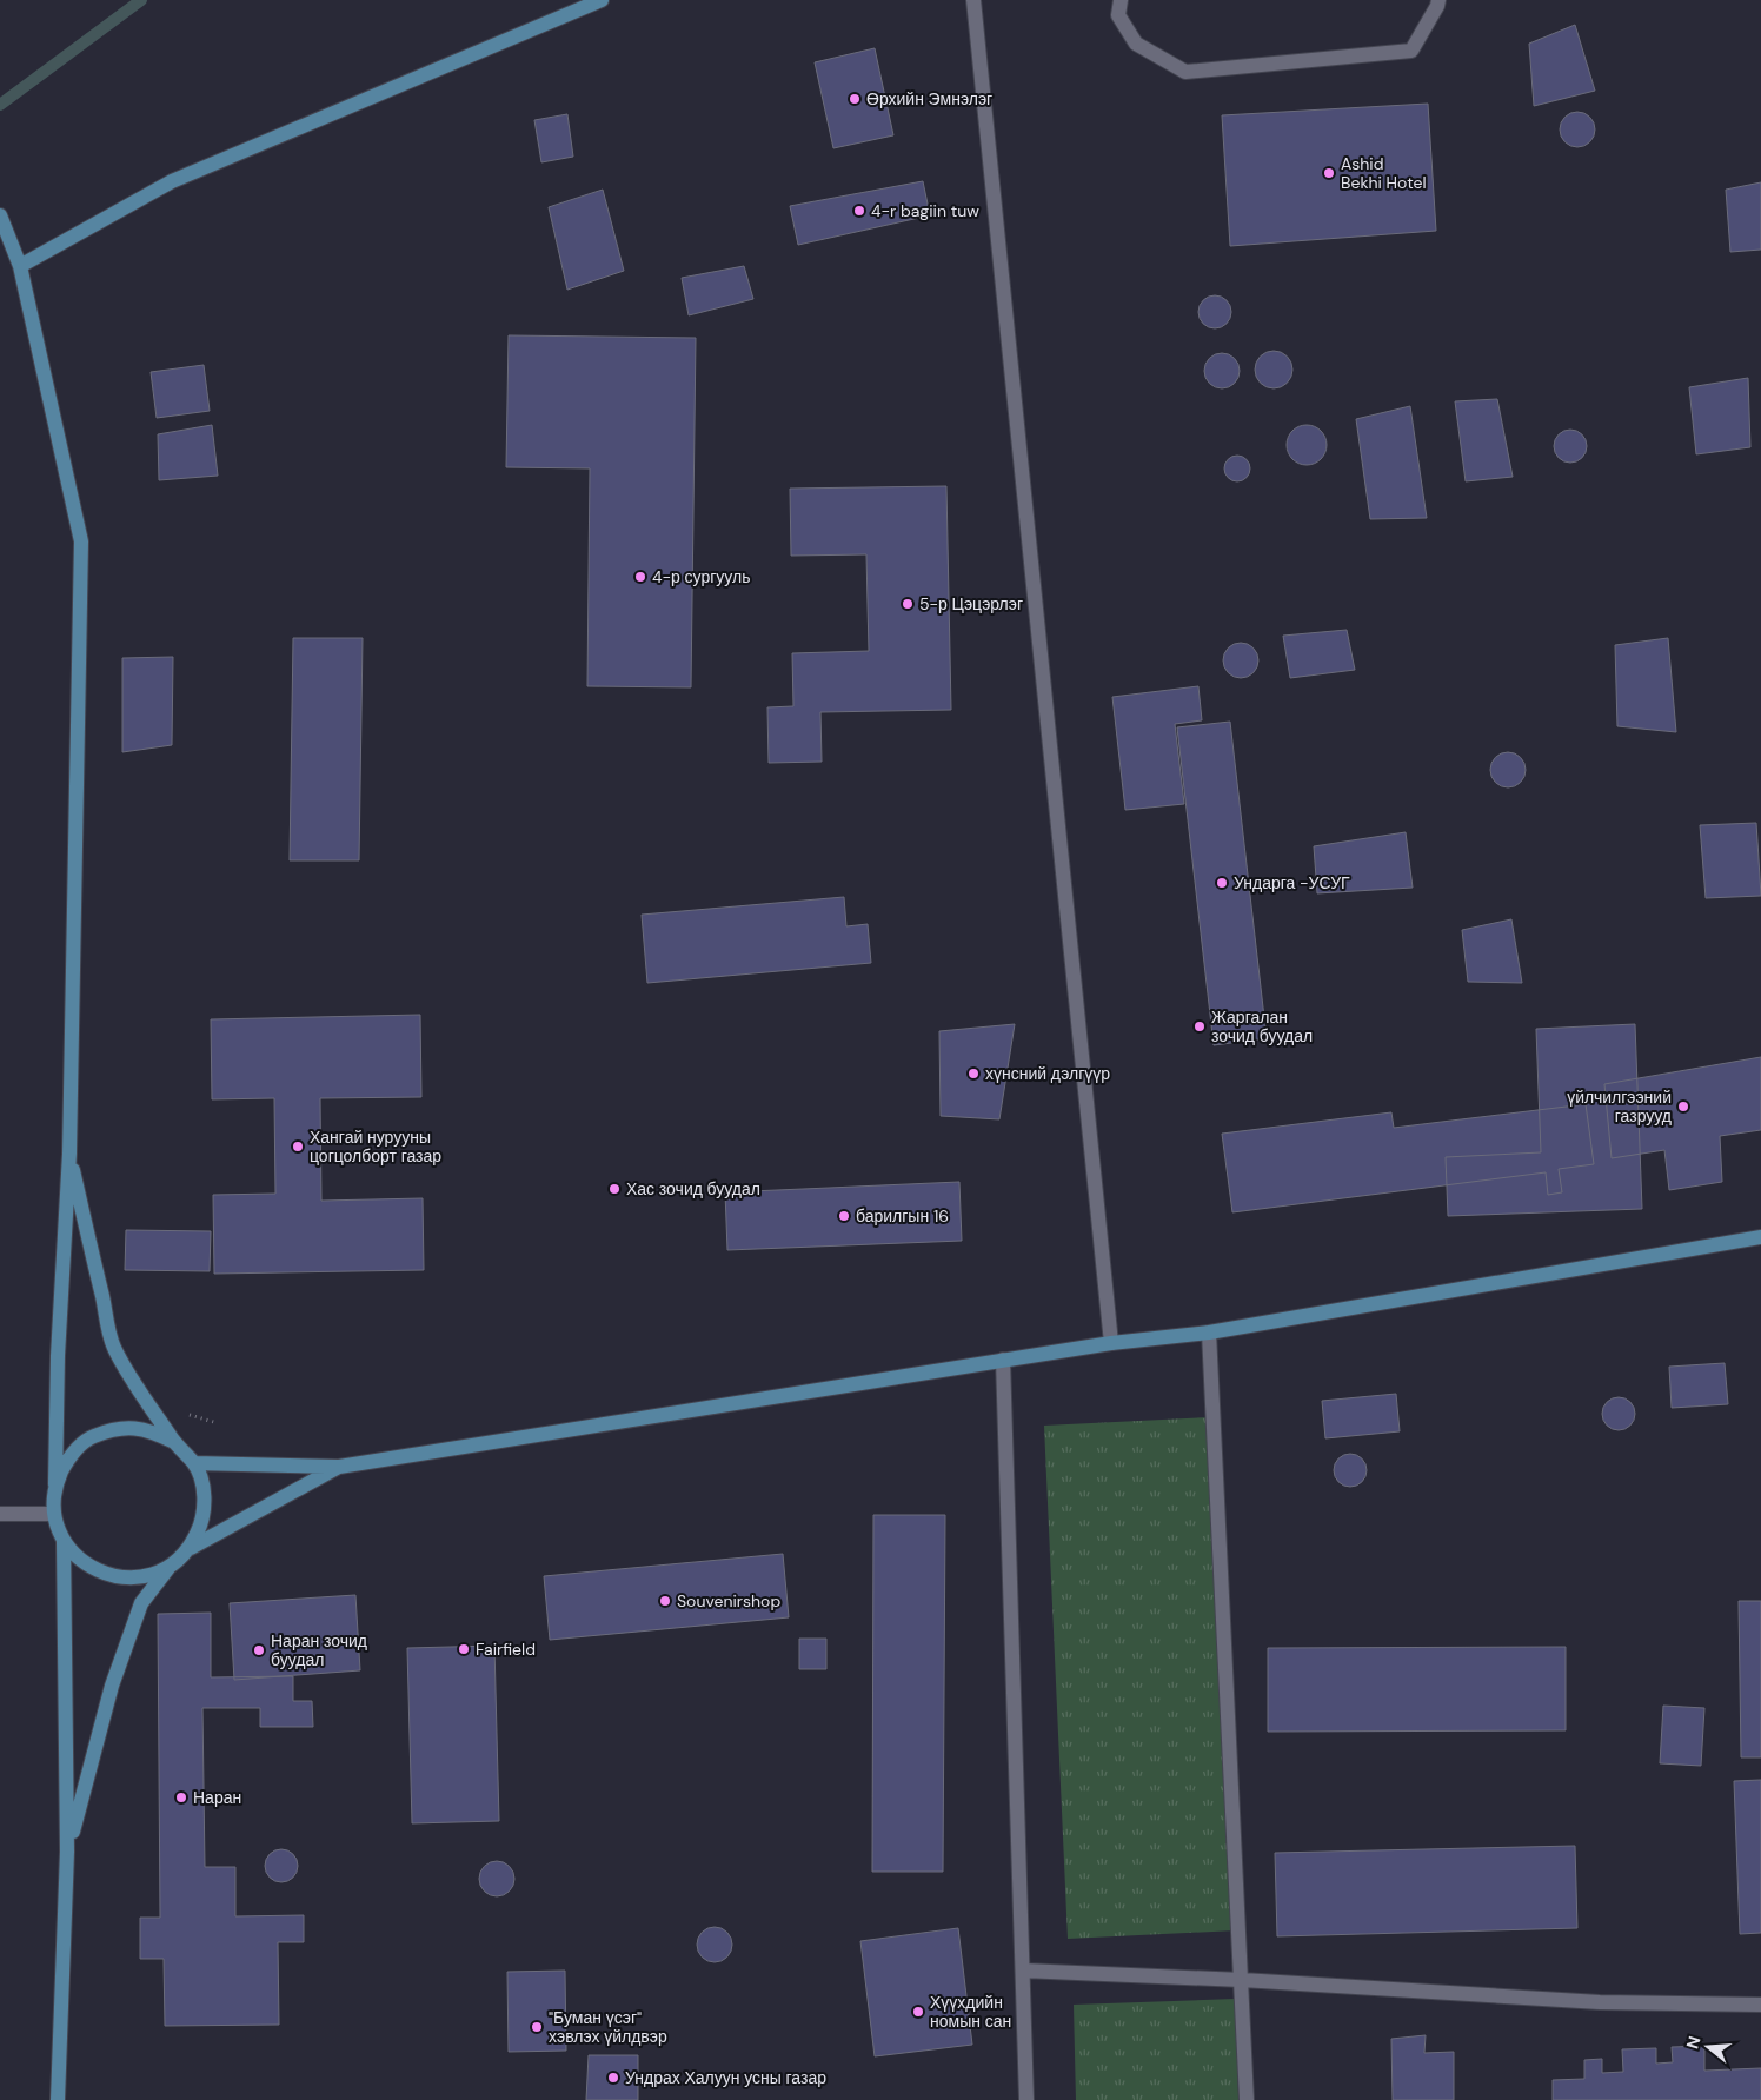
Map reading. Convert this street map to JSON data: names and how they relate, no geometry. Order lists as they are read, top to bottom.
{
  "places": [
    "Өрхийн Эмнэлэг",
    "Ashid Bekhi Hotel",
    "4-r bagiin tuw",
    "4-р сургууль",
    "5-р Цэцэрлэг",
    "Ундарга -УСУГ",
    "Жаргалан зочид буудал",
    "хүнсний дэлгүүр",
    "үйлчилгээний газрууд",
    "Хангай нурууны цогцолборт газар",
    "Хас зочид буудал",
    "барилгын 16",
    "Souvenirshop",
    "Fairfield",
    "Наран зочид буудал",
    "Наран",
    "Хүүхдийн номын сан",
    "\"Буман үсэг\" хэвлэх үйлдвэр",
    "Ундрах Халуун усны газар"
  ],
  "north": "left"
}
